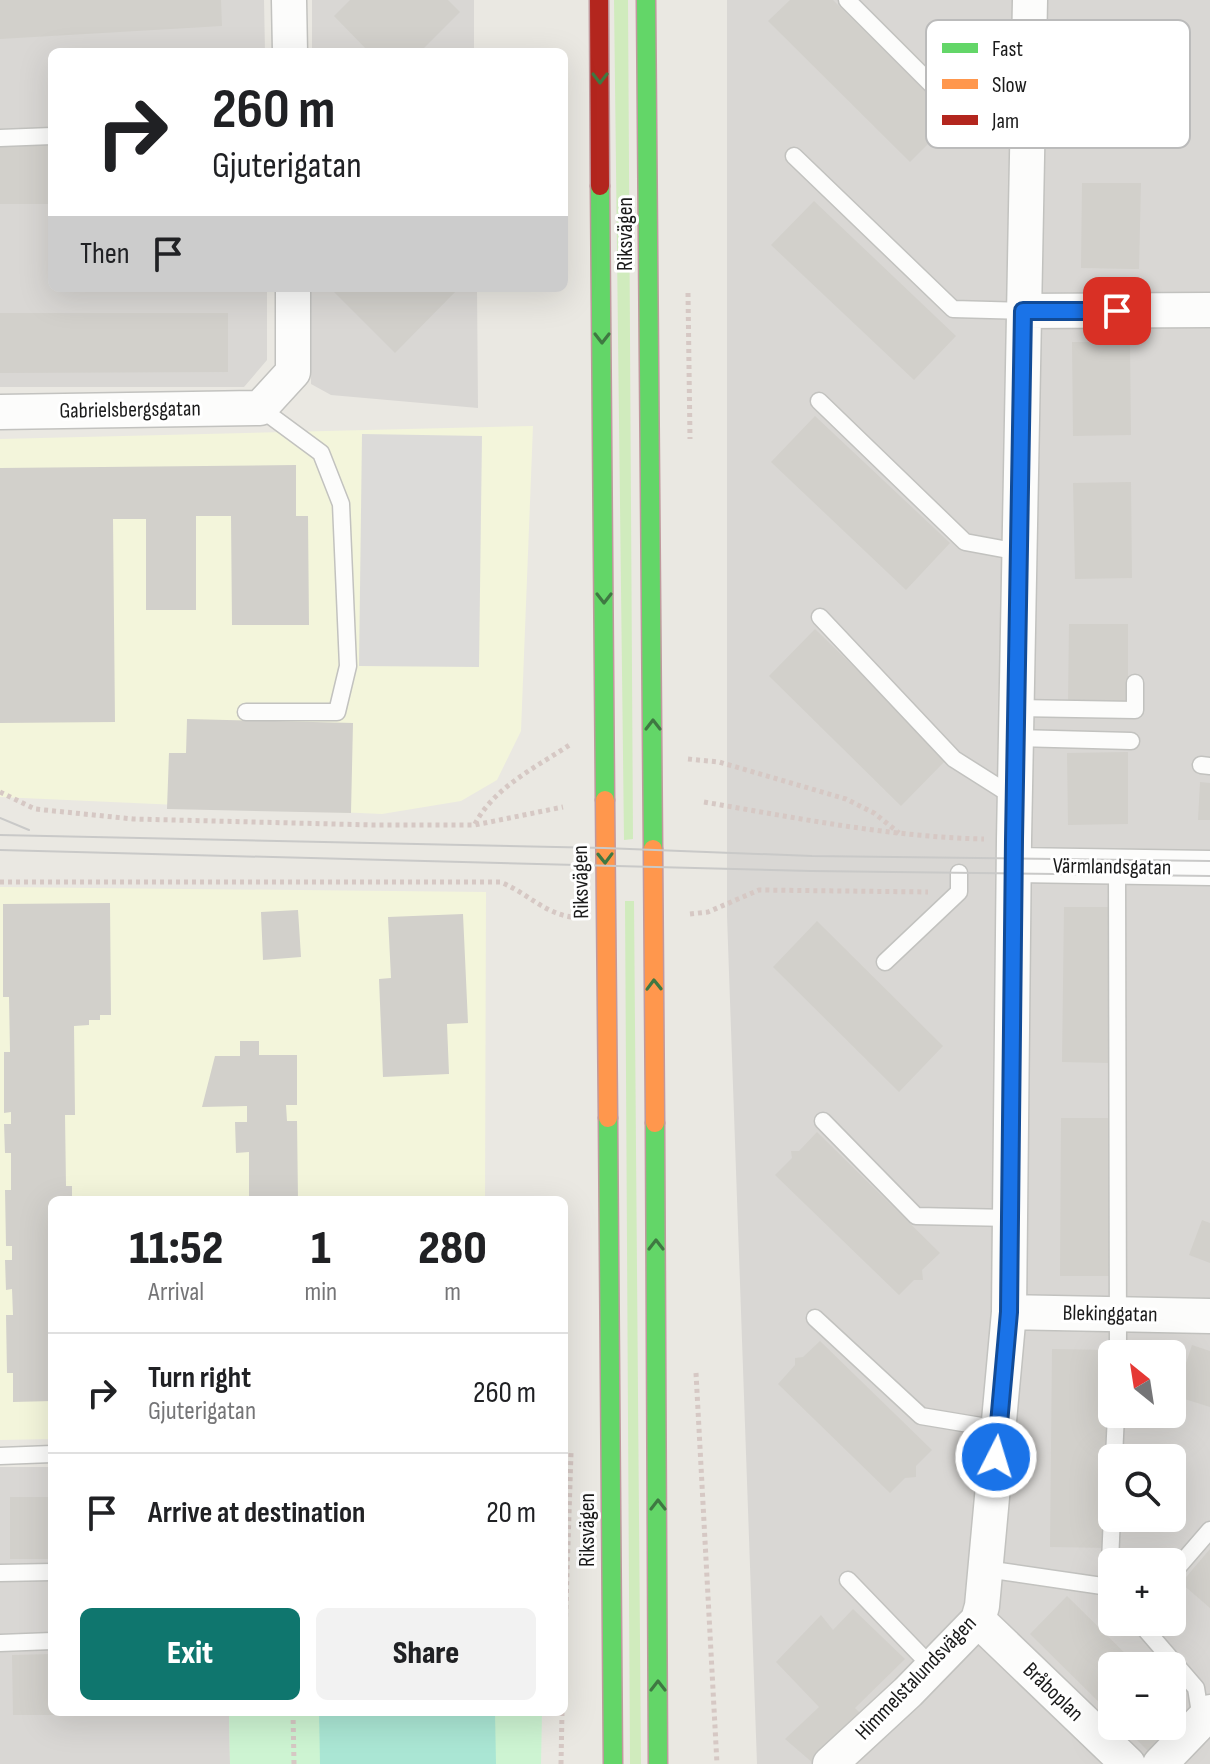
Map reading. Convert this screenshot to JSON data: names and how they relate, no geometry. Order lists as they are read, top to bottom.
{
  "streets": {
    "highway": ["Riksvägen"],
    "street": [
      "Gabrielsbergsgatan",
      "Värmlandsgatan",
      "Blekinggatan",
      "Himmelstalundsvägen",
      "Bråboplan"
    ]
  },
  "crossings": [
    ["Värmlandsgatan", "Himmelstalundsvägen"],
    ["Blekinggatan", "Himmelstalundsvägen"],
    ["Himmelstalundsvägen", "Bråboplan"]
  ],
  "legend": ["Fast", "Slow", "Jam"],
  "north": "top left",
  "page": {
    "turn": ["260 m", "Gjuterigatan"],
    "then": "Then",
    "eta": [
      "11:52",
      "Arrival",
      "1",
      "min",
      "280",
      "m"
    ],
    "list": [
      {
        "name": "Turn right",
        "note": "Gjuterigatan",
        "value": "260 m"
      },
      {
        "name": "Arrive at destination",
        "value": "20 m"
      }
    ],
    "map_buttons": ["+", "−"],
    "buttons": ["Exit", "Share"]
  }
}
